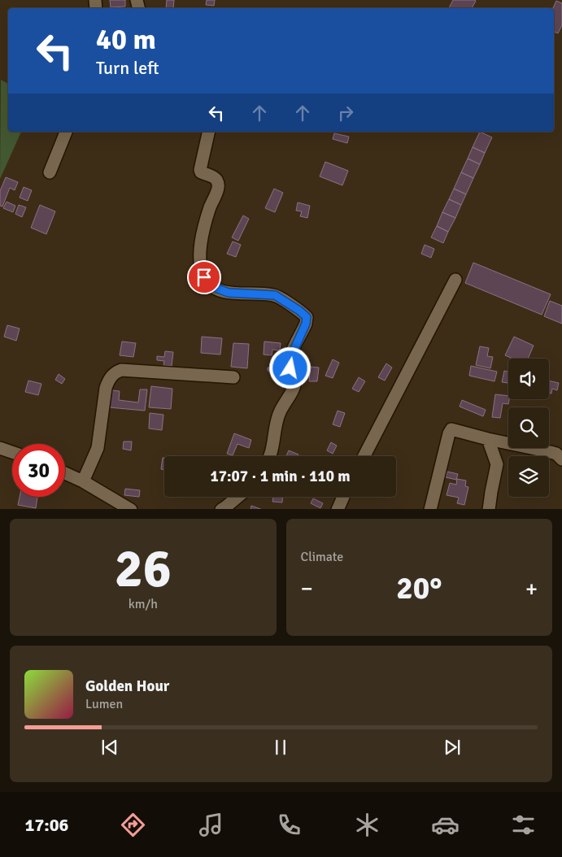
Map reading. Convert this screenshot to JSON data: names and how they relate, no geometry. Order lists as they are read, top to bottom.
{
  "page": {
    "turn": ["40 m", "Turn left"],
    "limit": "30",
    "trip": "17:07 · 1 min · 110 m",
    "tile": [
      ["26", "km/h"],
      "Climate"
    ],
    "heat": ["−", "20°", "+"],
    "song": ["Golden Hour", "Lumen"],
    "tabs": "17:06"
  }
}
